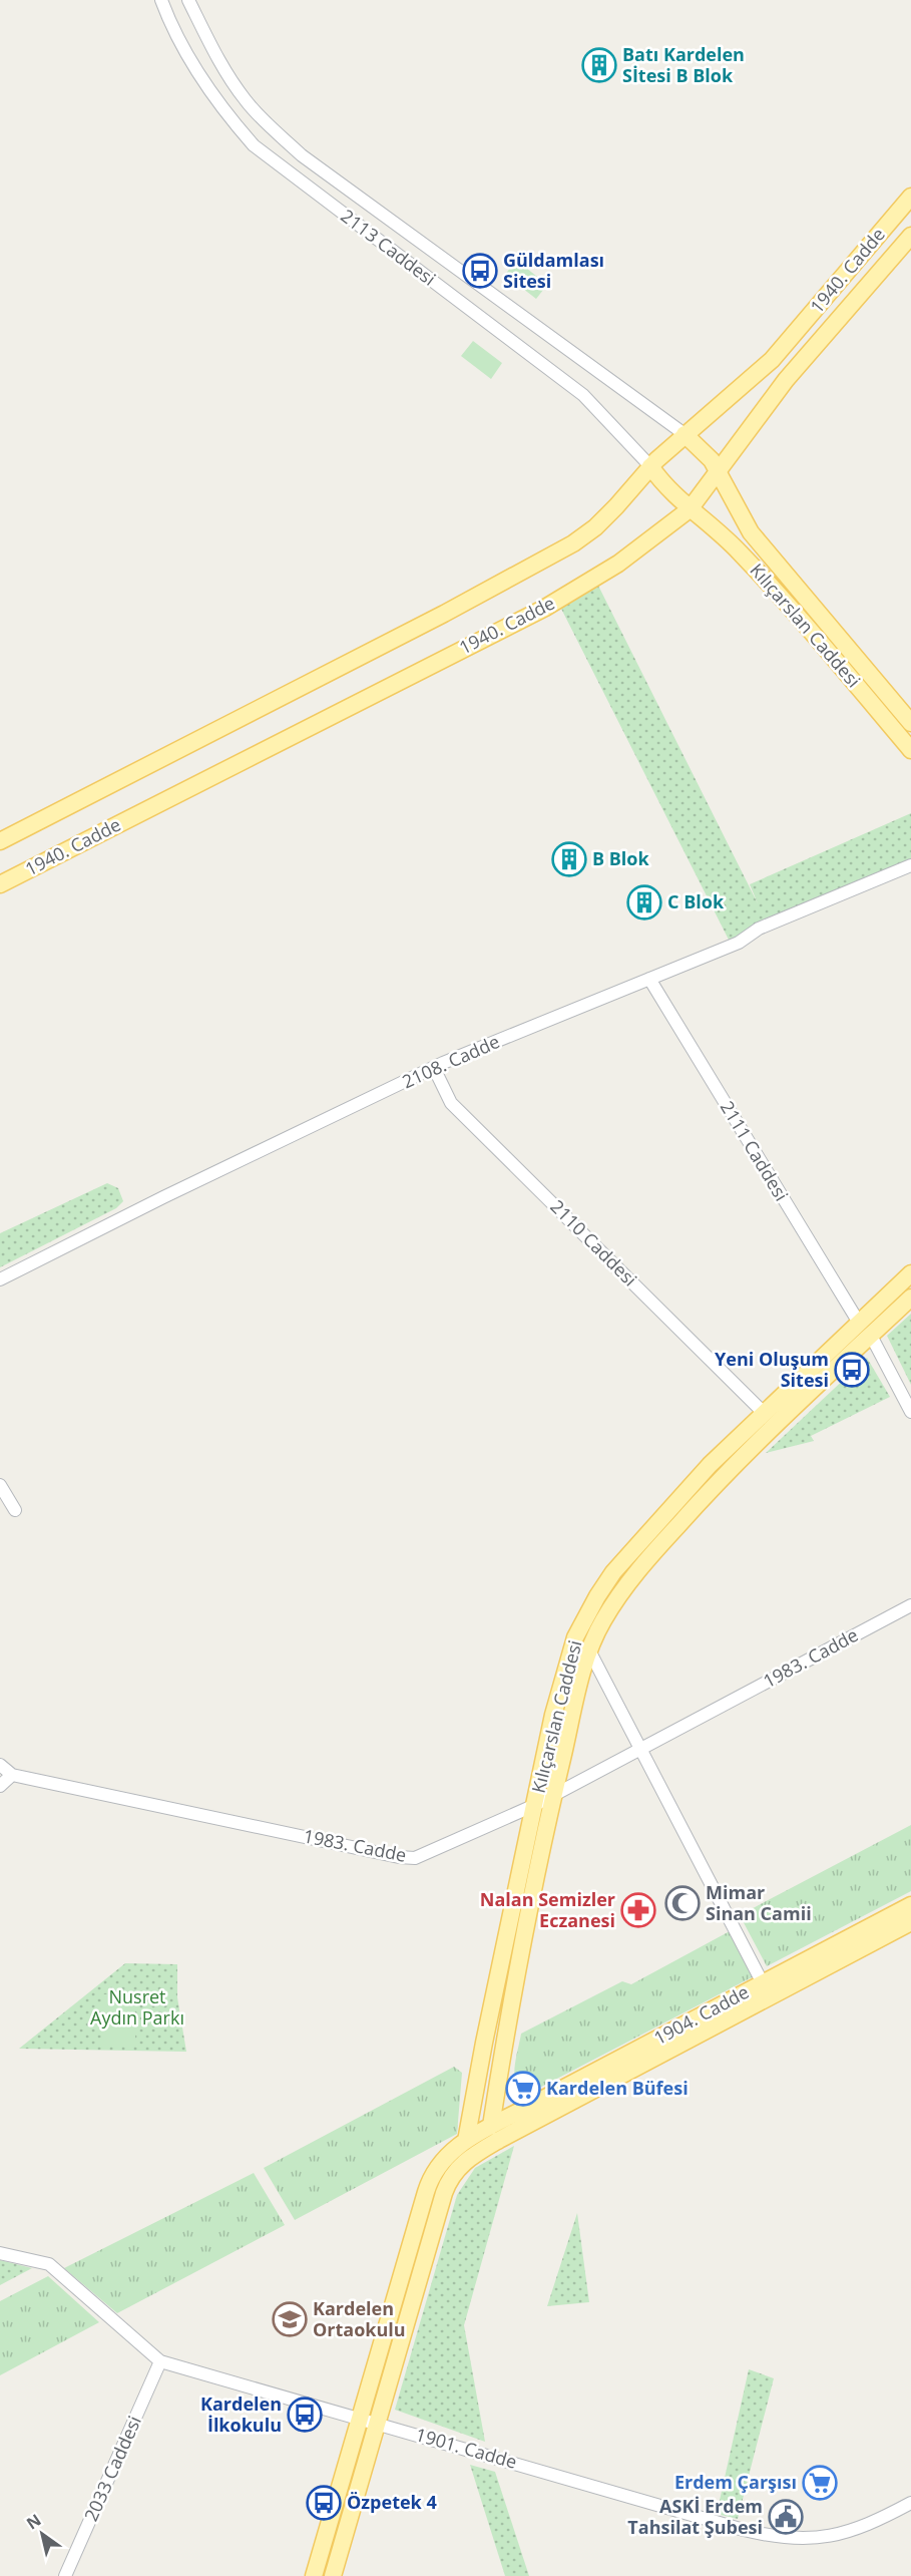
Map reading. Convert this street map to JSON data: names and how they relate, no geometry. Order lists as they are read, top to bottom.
{
  "streets": {
    "main road": ["1940. Cadde", "Kılıçarslan Caddesi", "1904. Cadde"],
    "street": [
      "2113 Caddesi",
      "2108. Cadde",
      "2111 Caddesi",
      "2110 Caddesi",
      "1983. Cadde",
      "1901. Cadde",
      "2033 Caddesi"
    ]
  },
  "crossings": [
    ["2113 Caddesi", "1940. Cadde"],
    ["2113 Caddesi", "Kılıçarslan Caddesi"],
    ["1940. Cadde", "Kılıçarslan Caddesi"],
    ["Kılıçarslan Caddesi", "2111 Caddesi"],
    ["Kılıçarslan Caddesi", "2110 Caddesi"],
    ["Kılıçarslan Caddesi", "1983. Cadde"],
    ["Kılıçarslan Caddesi", "1904. Cadde"],
    ["2108. Cadde", "2111 Caddesi"],
    ["2108. Cadde", "2110 Caddesi"],
    ["1901. Cadde", "2033 Caddesi"]
  ],
  "parks": ["Nusret Aydın Parkı"],
  "places": {
    "building": ["Batı Kardelen Sİtesi B Blok", "B Blok", "C Blok"],
    "bus stop": [
      "Güldamlası Sitesi",
      "Yeni Oluşum Sitesi",
      "Kardelen İlkokulu",
      "Özpetek 4"
    ],
    "mosque": ["Mimar Sinan Camii"],
    "pharmacy": ["Nalan Semizler Eczanesi"],
    "supermarket": ["Kardelen Büfesi", "Erdem Çarşısı"],
    "school or university": ["Kardelen Ortaokulu"],
    "public building": ["ASKİ Erdem Tahsilat Şubesi"]
  },
  "north": "top left"
}
